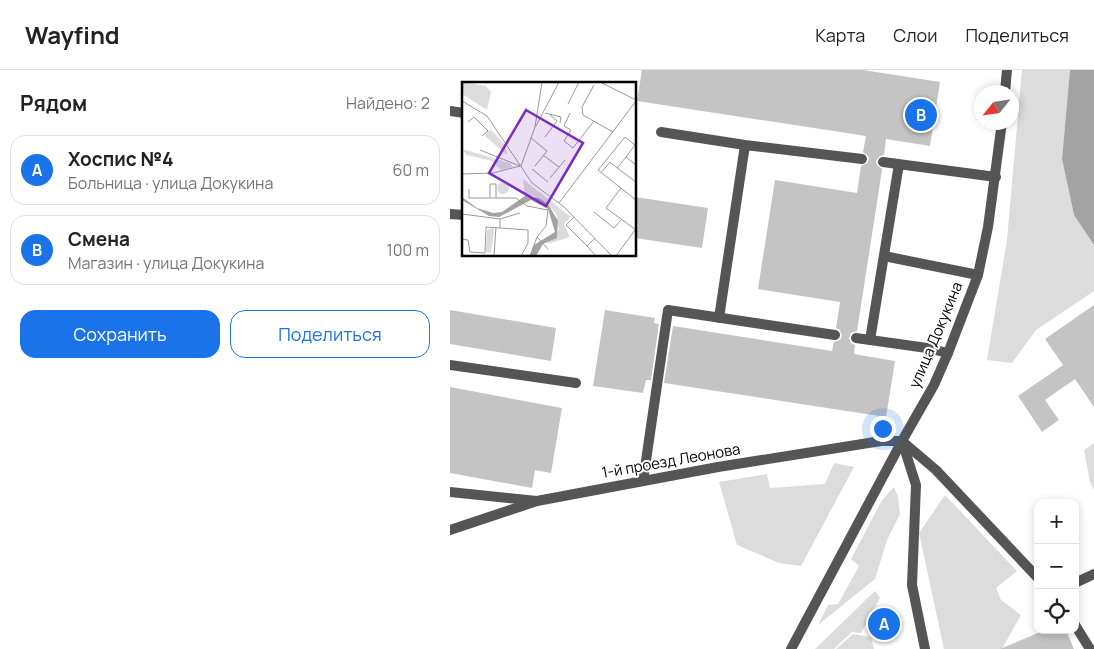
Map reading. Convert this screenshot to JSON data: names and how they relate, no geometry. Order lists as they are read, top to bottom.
{
  "streets": {
    "street": ["улица Докукина", "1-й проезд Леонова"]
  },
  "crossings": [
    ["улица Докукина", "1-й проезд Леонова"]
  ],
  "north": "bottom left",
  "page": {
    "header": "Wayfind",
    "nav": ["Карта", "Слои", "Поделиться"],
    "heading": ["Рядом", "Найдено: 2"],
    "pins": ["B", "A"],
    "list": [
      {
        "mark": "A",
        "name": "Хоспис №4",
        "note": "Больница · улица Докукина",
        "value": "60 m"
      },
      {
        "mark": "B",
        "name": "Смена",
        "note": "Магазин · улица Докукина",
        "value": "100 m"
      }
    ],
    "buttons": ["Сохранить", "Поделиться"],
    "map_buttons": ["+", "−"]
  }
}
